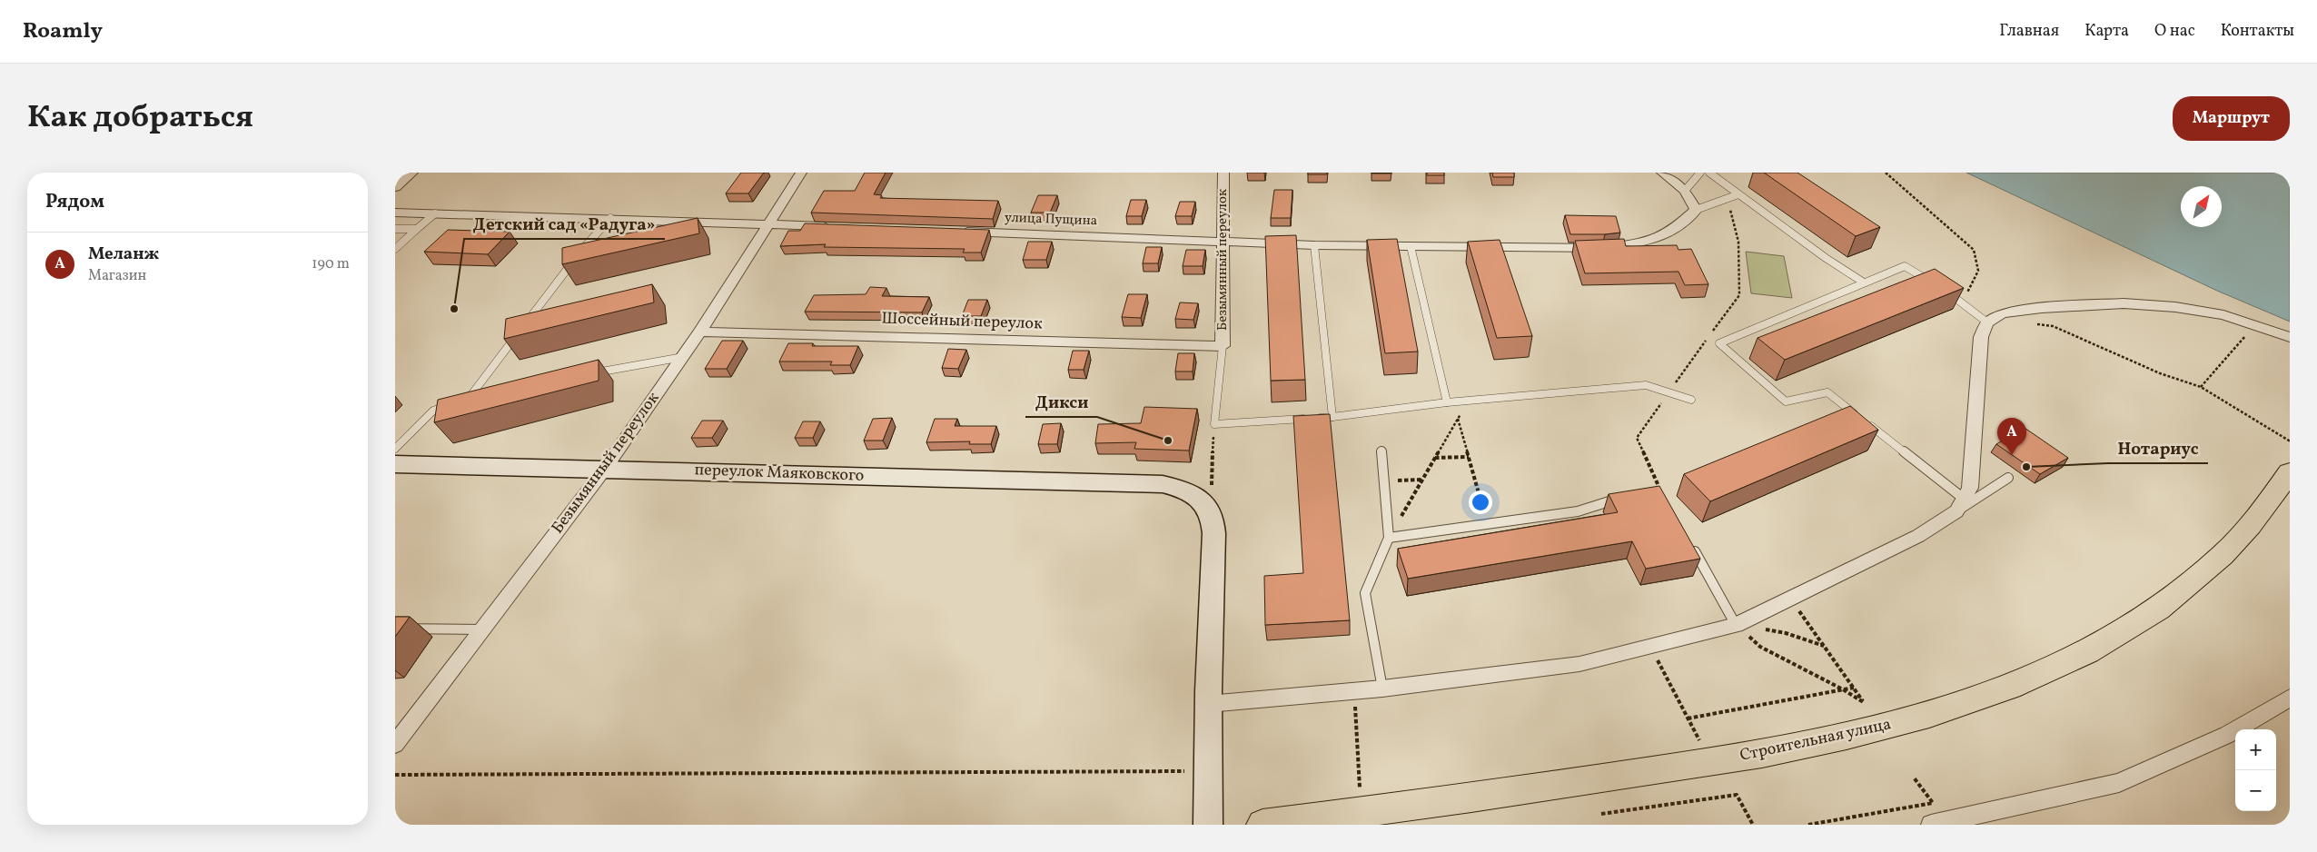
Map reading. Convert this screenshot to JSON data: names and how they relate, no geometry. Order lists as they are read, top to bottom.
{
  "streets": {
    "highway": ["Строительная улица"],
    "street": [
      "улица Пущина",
      "Безымянный переулок",
      "Шоссейный переулок",
      "переулок Маяковского"
    ]
  },
  "crossings": [
    ["улица Пущина", "Безымянный переулок"],
    ["Безымянный переулок", "Шоссейный переулок"],
    ["Безымянный переулок", "переулок Маяковского"]
  ],
  "places": ["Детский сад «Радуга»", "Дикси", "Нотариус"],
  "north": "top right",
  "page": {
    "header": "Roamly",
    "nav": [
      "Главная",
      "Карта",
      "О нас",
      "Контакты"
    ],
    "title": "Как добраться",
    "buttons": "Маршрут",
    "heading": "Рядом",
    "list": [
      {
        "mark": "A",
        "name": "Меланж",
        "note": "Магазин",
        "value": "190 m"
      }
    ],
    "pins": "A",
    "map_buttons": ["+", "−"]
  }
}
